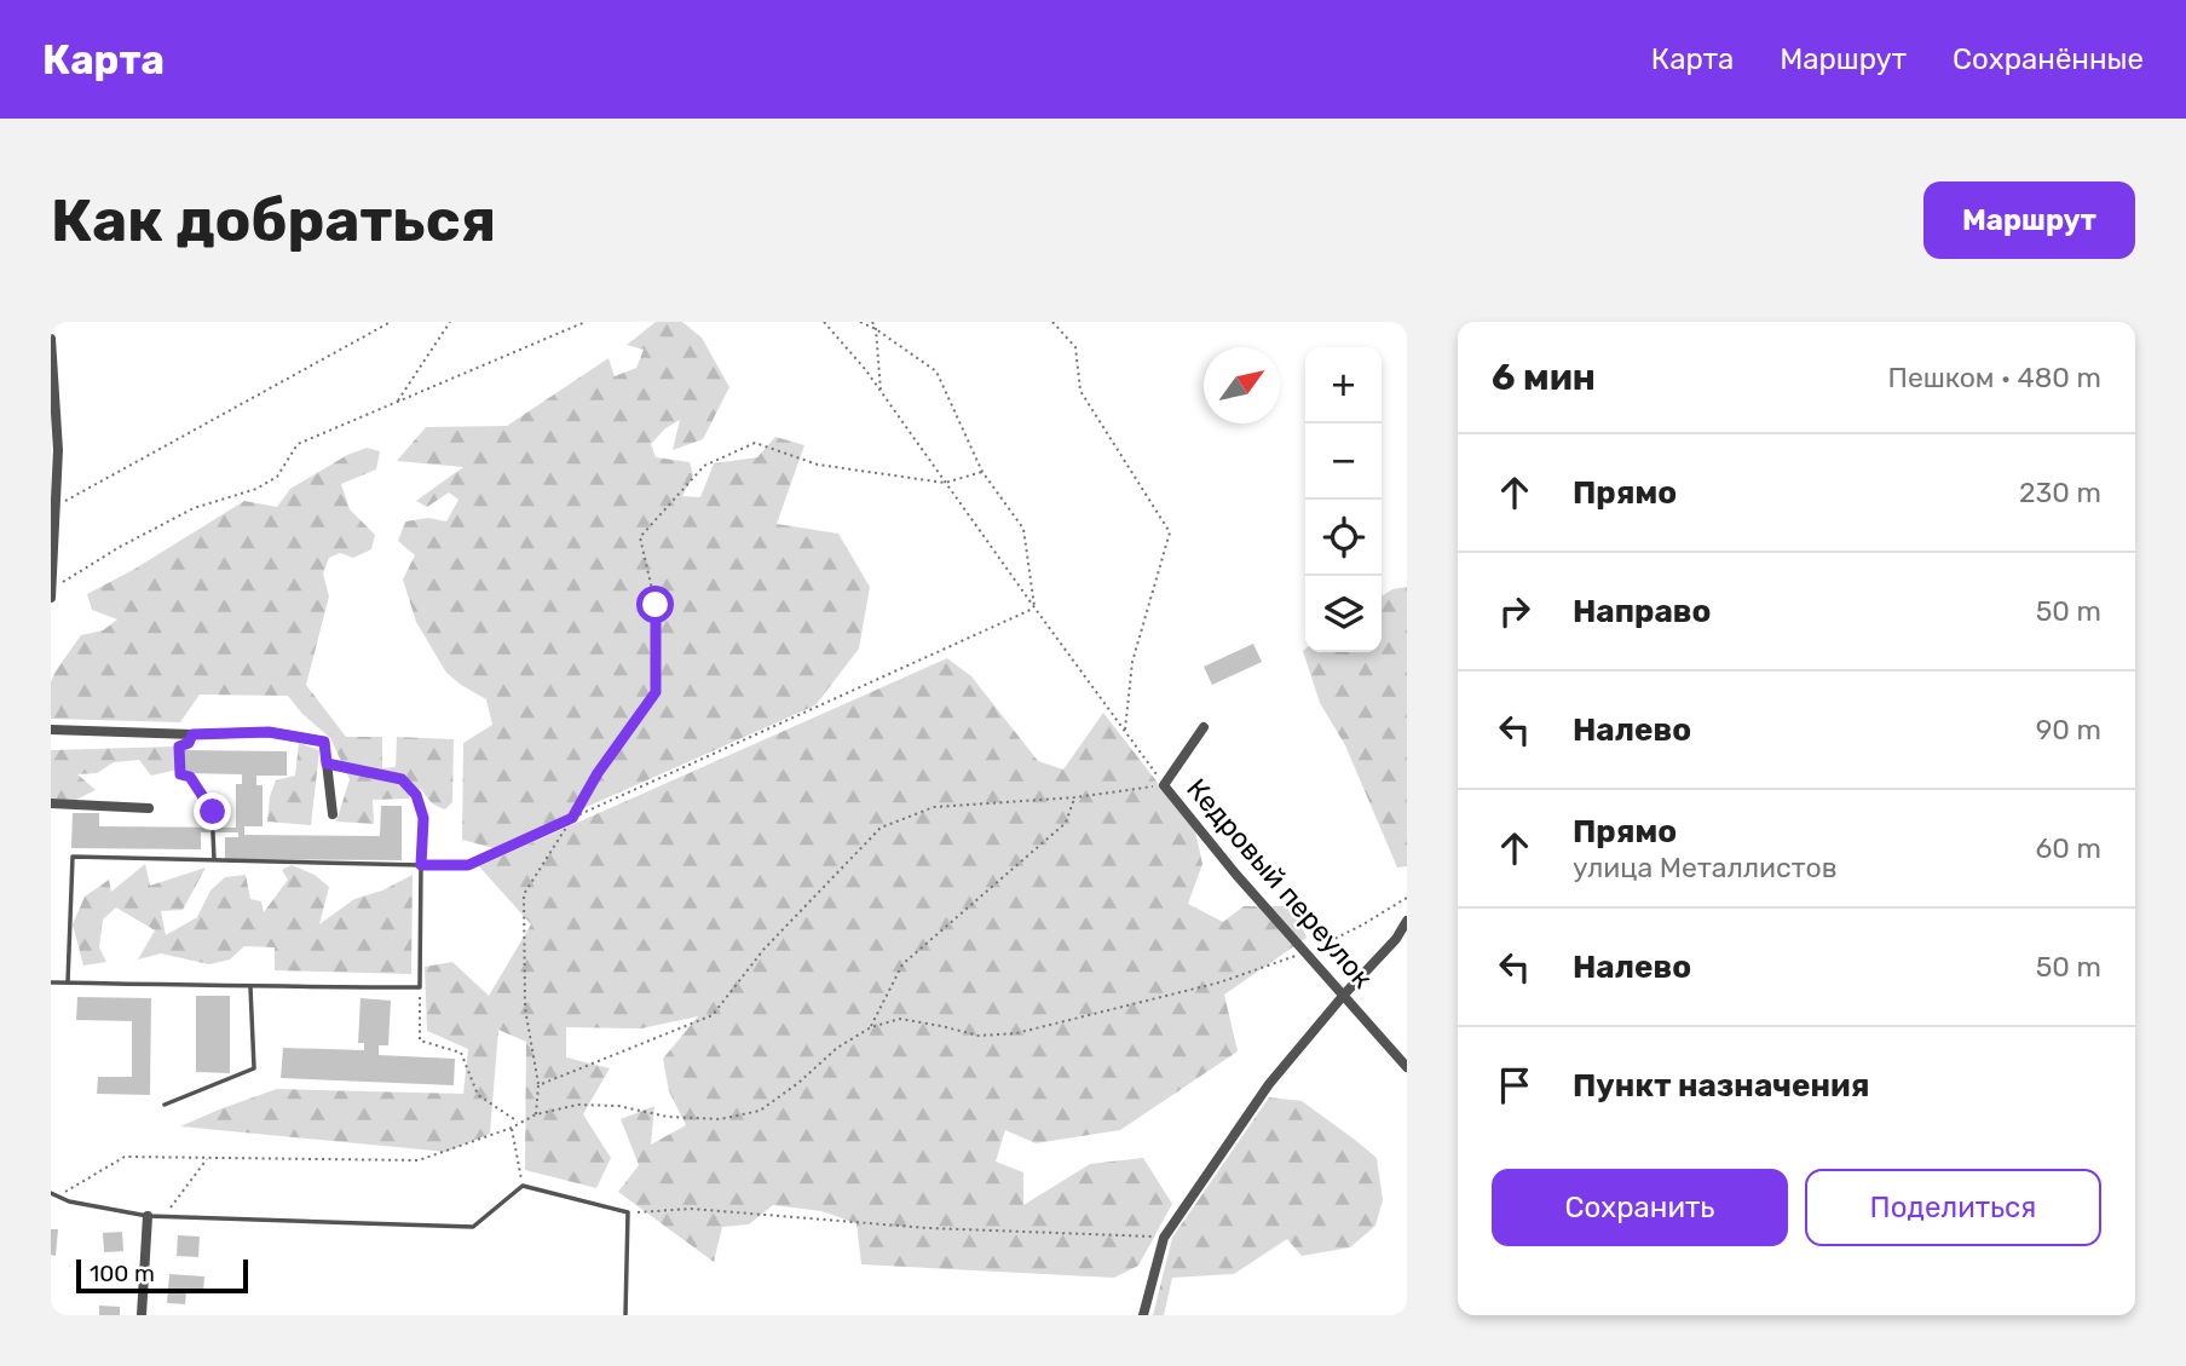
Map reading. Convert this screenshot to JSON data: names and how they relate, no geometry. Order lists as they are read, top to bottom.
{
  "streets": {
    "street": ["Кедровый переулок"]
  },
  "scale_bar": "100 m",
  "north": "top right",
  "page": {
    "header": "Карта",
    "nav": ["Карта", "Маршрут", "Сохранённые"],
    "buttons": [
      "Маршрут",
      ["Сохранить", "Поделиться"]
    ],
    "title": "Как добраться",
    "heading": ["6 мин", "Пешком · 480 m"],
    "map_buttons": ["+", "−"],
    "list": [
      ["Прямо", "230 m"],
      ["Направо", "50 m"],
      ["Налево", "90 m"],
      ["Прямо", "улица Металлистов", "60 m"],
      ["Налево", "50 m"],
      "Пункт назначения"
    ],
    "scale": "100 m"
  }
}
